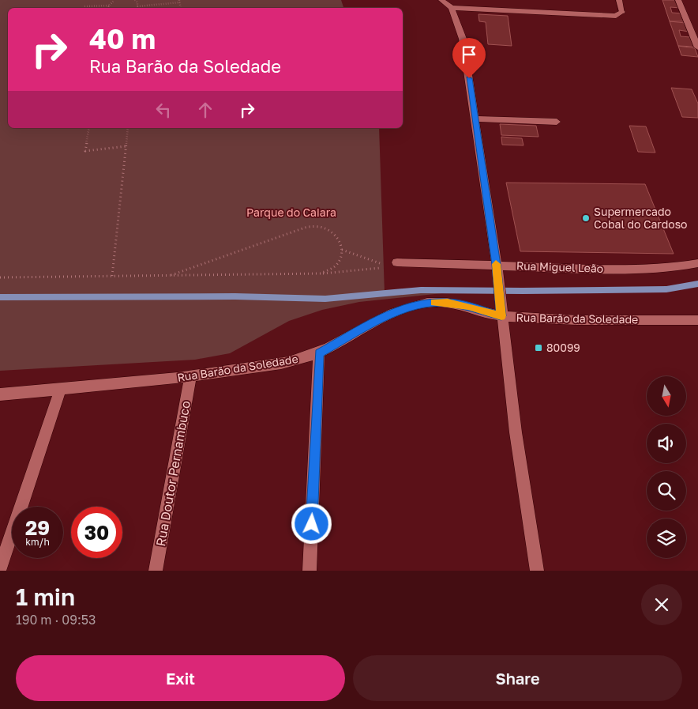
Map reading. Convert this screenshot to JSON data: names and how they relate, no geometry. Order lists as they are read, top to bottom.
{
  "streets": {
    "street": ["Rua Miguel Leão", "Rua Barão da Soledade", "Rua Doutor Pernambuco"]
  },
  "crossings": [
    ["Rua Barão da Soledade", "Rua Doutor Pernambuco"]
  ],
  "parks": ["Parque do Caiara"],
  "places": {
    "other": ["Supermercado Cobal do Cardoso"],
    "transit": ["80099"]
  },
  "north": "bottom",
  "page": {
    "turn": ["40 m", "Rua Barão da Soledade"],
    "speed": "29 km/h",
    "limit": "30",
    "heading": ["1 min", "190 m · 09:53"],
    "buttons": ["Exit", "Share"]
  }
}
